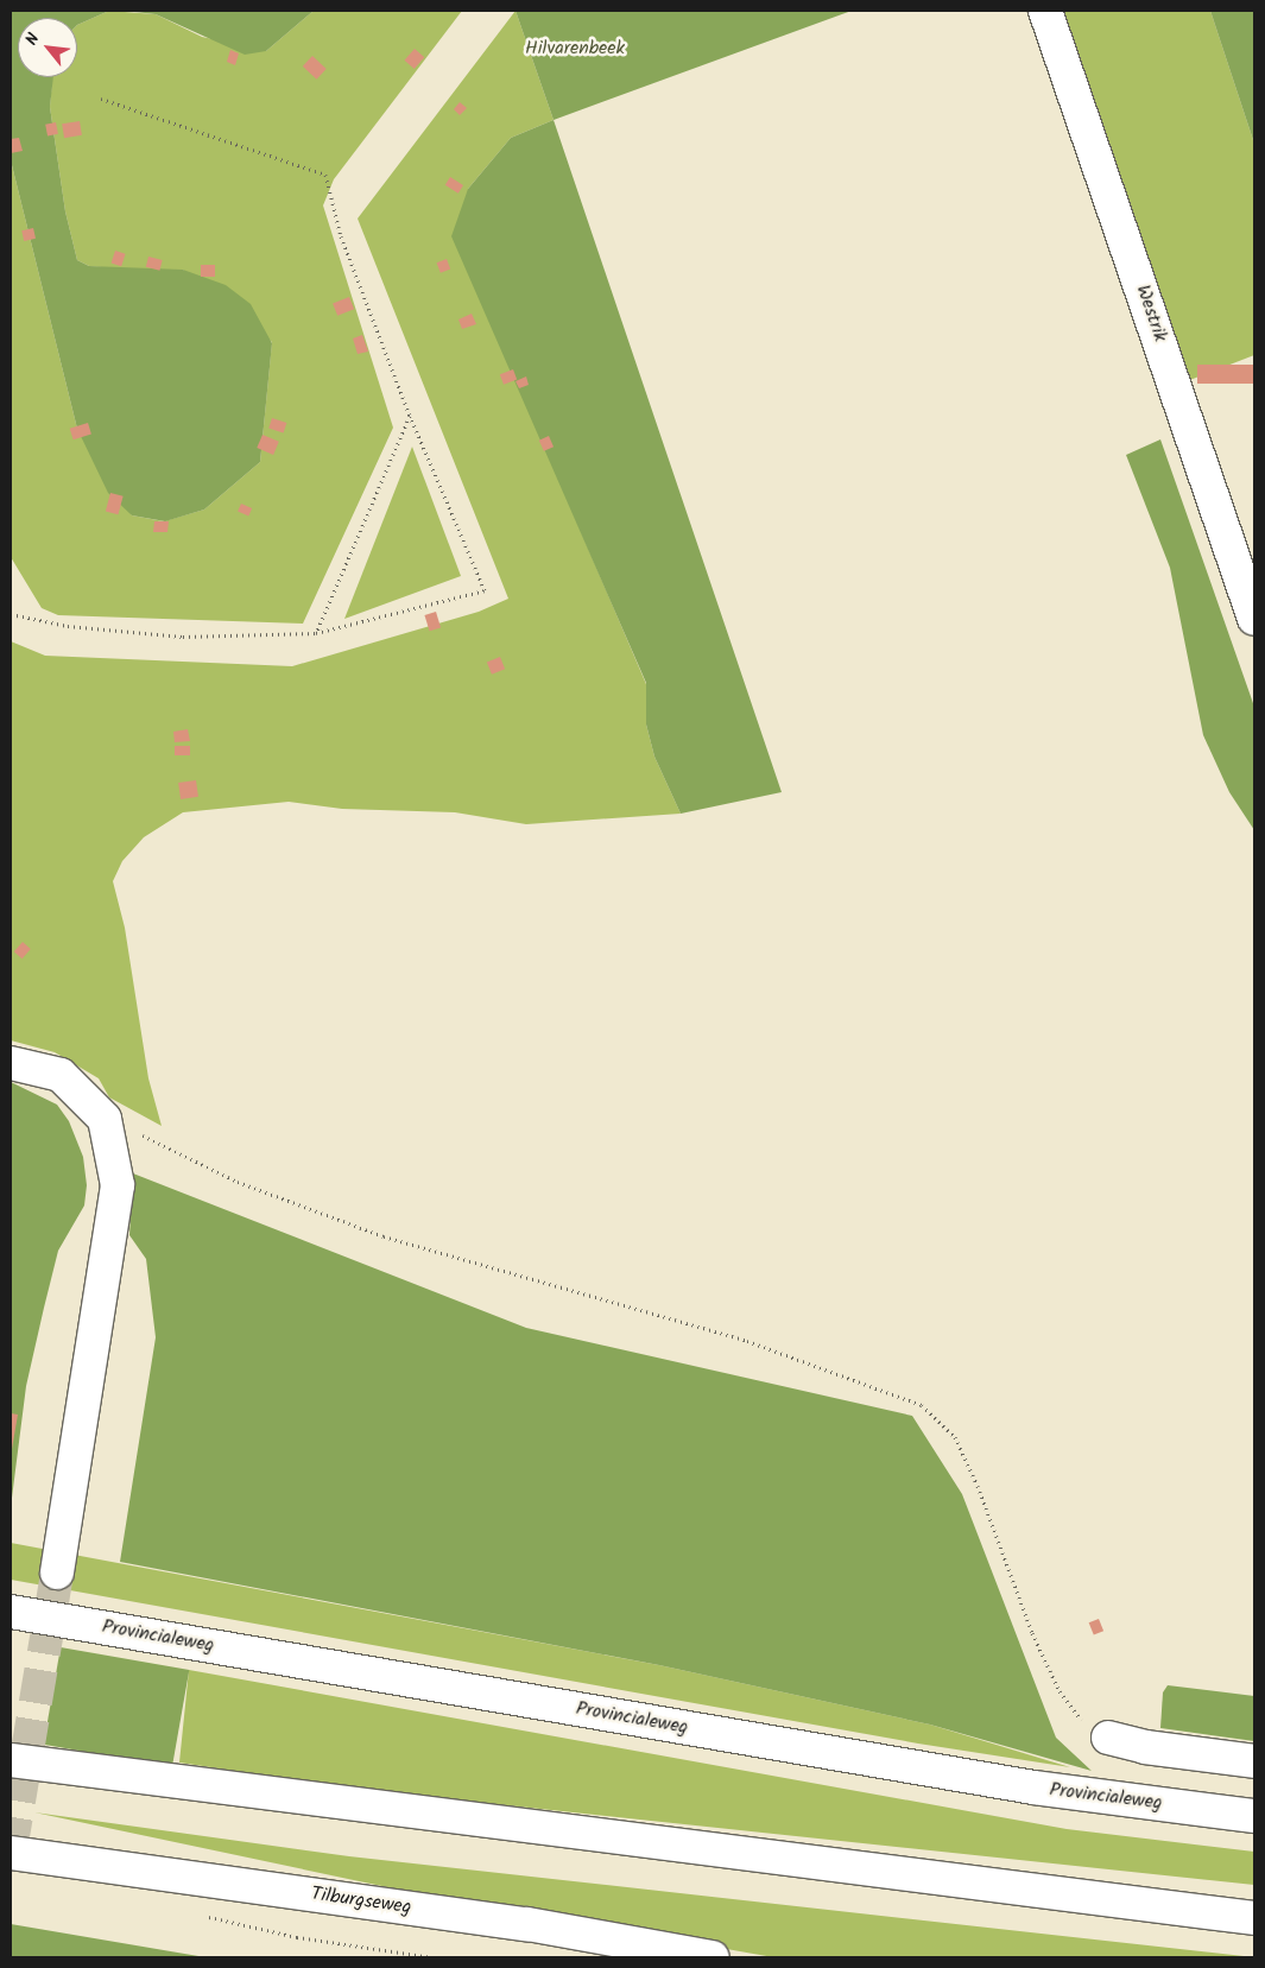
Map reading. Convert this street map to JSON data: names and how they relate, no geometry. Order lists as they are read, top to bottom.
{
  "streets": {
    "main road": ["Westrik", "Provincialeweg", "Tilburgseweg"]
  },
  "parks": ["Hilvarenbeek"],
  "north": "top left"
}
